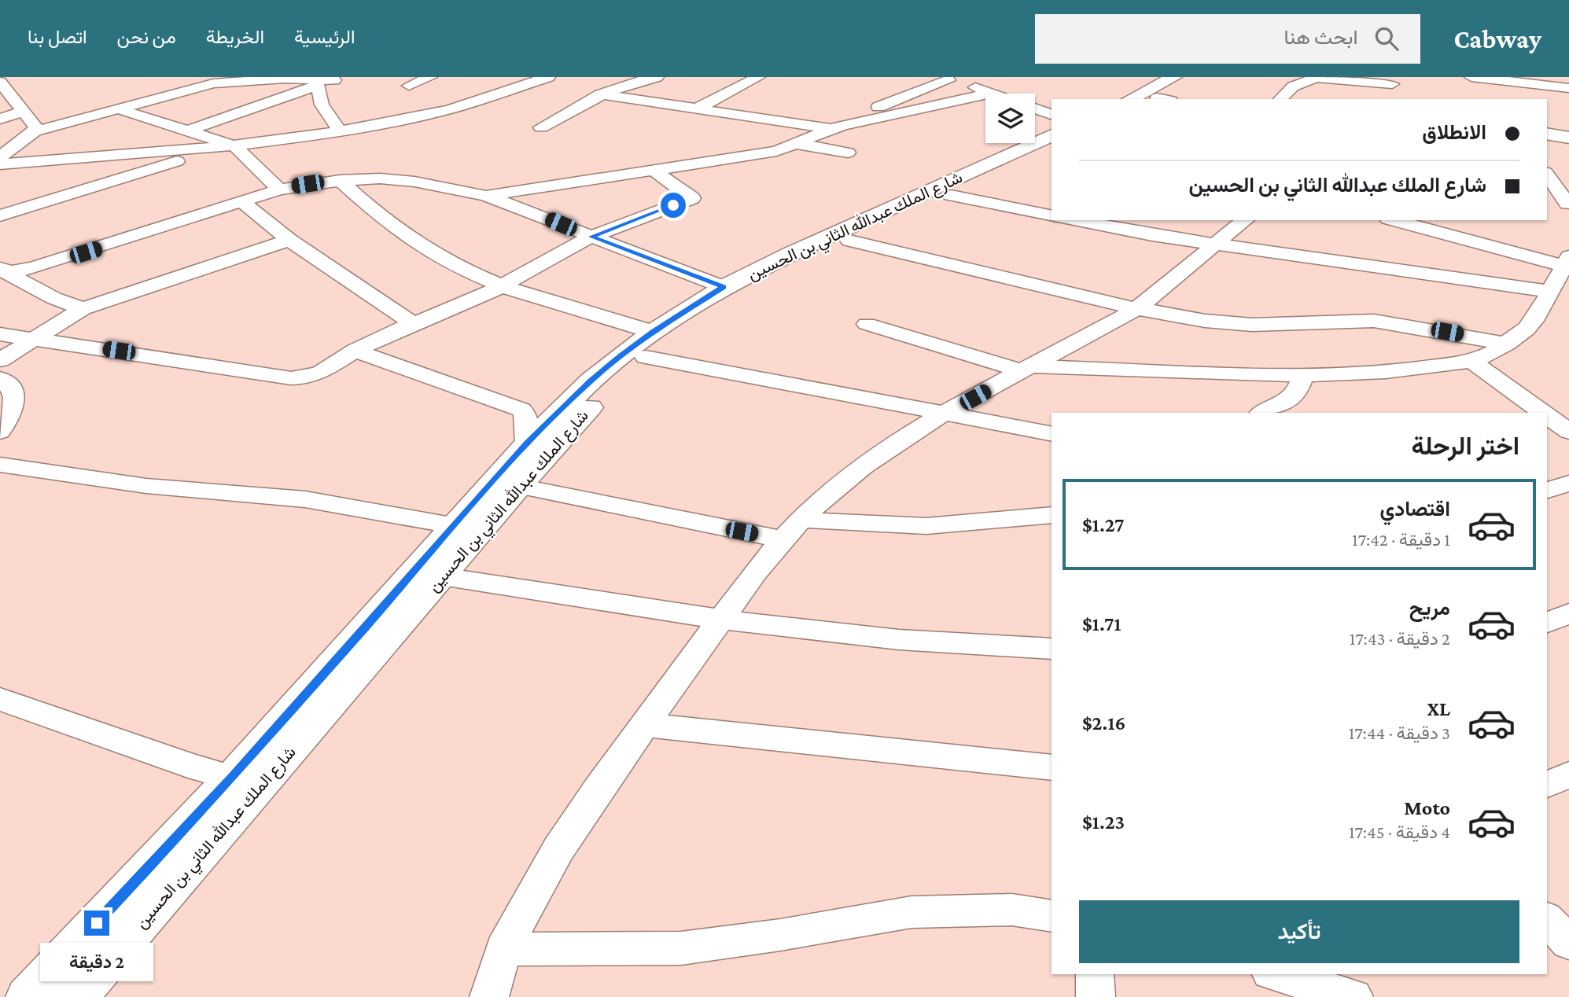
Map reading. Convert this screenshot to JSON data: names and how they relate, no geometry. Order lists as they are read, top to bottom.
{
  "streets": {
    "main road": ["شارع الملك عبدالله الثاني بن الحسين"]
  },
  "page": {
    "header": "Cabway",
    "search": "ابحث هنا",
    "nav": [
      "الرئيسية",
      "الخريطة",
      "من نحن",
      "اتصل بنا"
    ],
    "banner": ["الانطلاق", "شارع الملك عبدالله الثاني بن الحسين"],
    "heading": "اختر الرحلة",
    "list": [
      {
        "name": "اقتصادي",
        "note": "1 دقيقة · 17:42",
        "value": "$1.27"
      },
      {
        "name": "مريح",
        "note": "2 دقيقة · 17:43",
        "value": "$1.71"
      },
      {
        "name": "XL",
        "note": "3 دقيقة · 17:44",
        "value": "$2.16"
      },
      {
        "name": "Moto",
        "note": "4 دقيقة · 17:45",
        "value": "$1.23"
      }
    ],
    "buttons": "تأكيد",
    "bubble": "2 دقيقة"
  }
}
